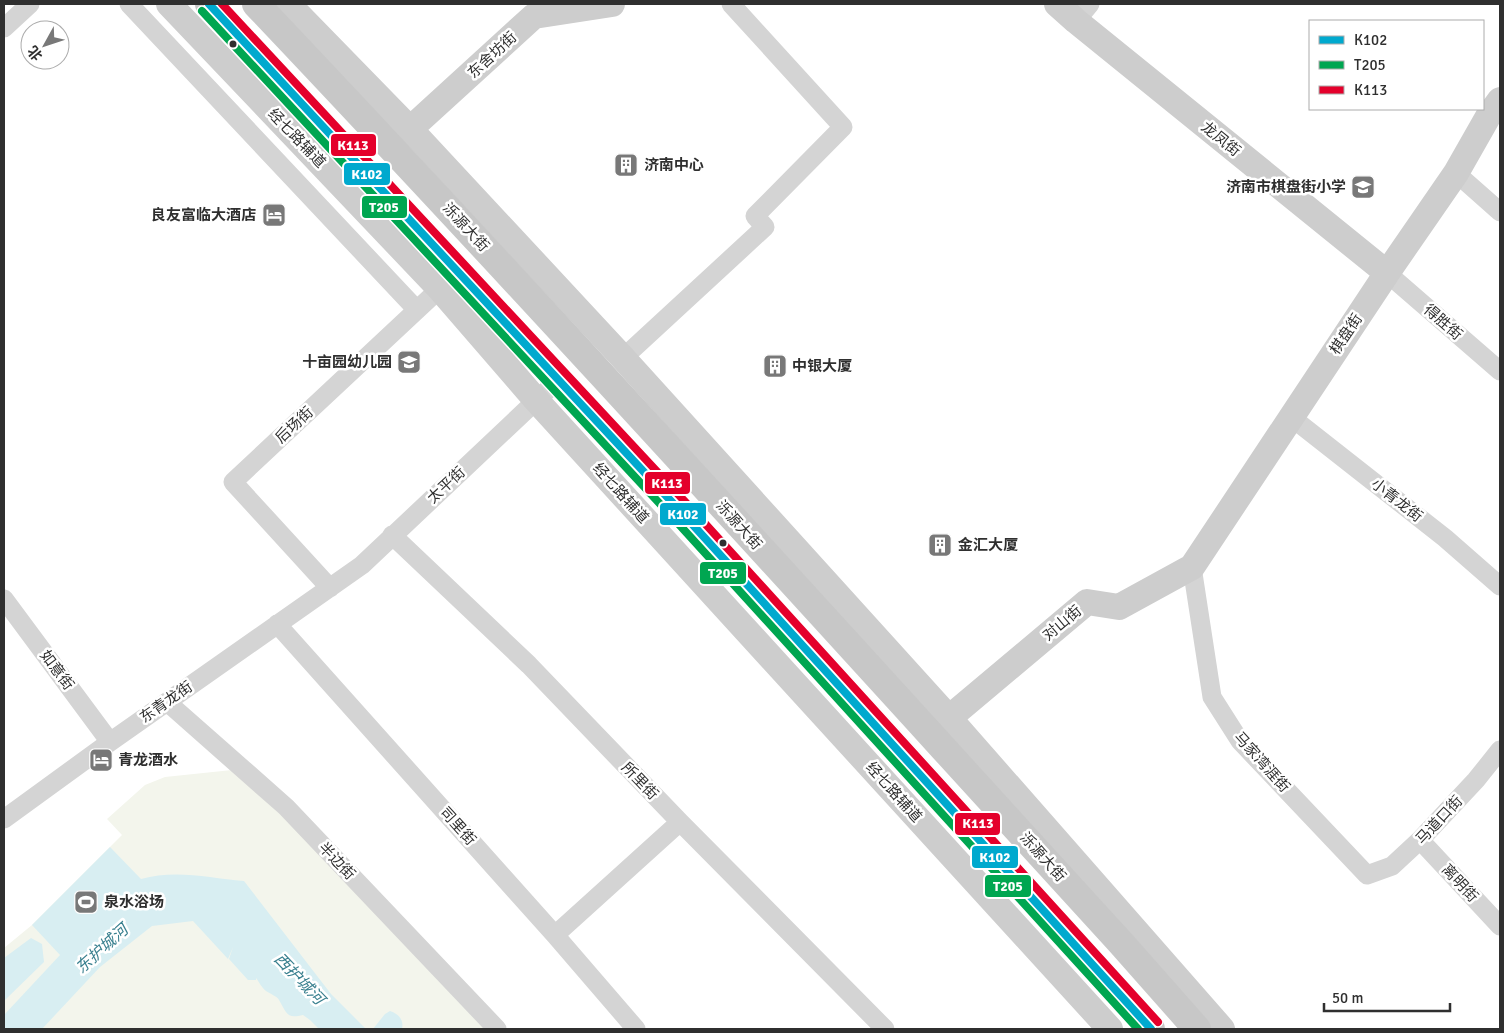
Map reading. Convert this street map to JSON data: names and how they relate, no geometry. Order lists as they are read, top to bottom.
{
  "streets": {
    "main road": ["泺源大街"],
    "street": [
      "东舍坊街",
      "经七路辅道",
      "龙凤街",
      "得胜街",
      "棋盘街",
      "后场街",
      "太平街",
      "小青龙街",
      "对山街",
      "如意街",
      "东青龙街",
      "马家湾涯街",
      "所里街",
      "马道口街",
      "司里街",
      "半边街",
      "离明街"
    ]
  },
  "crossings": [
    ["东舍坊街", "泺源大街"],
    ["经七路辅道", "后场街"],
    ["经七路辅道", "太平街"],
    ["龙凤街", "得胜街"],
    ["龙凤街", "棋盘街"],
    ["得胜街", "棋盘街"],
    ["棋盘街", "小青龙街"],
    ["棋盘街", "对山街"],
    ["棋盘街", "马家湾涯街"],
    ["后场街", "太平街"],
    ["后场街", "东青龙街"],
    ["太平街", "东青龙街"],
    ["太平街", "所里街"],
    ["对山街", "马家湾涯街"],
    ["如意街", "东青龙街"],
    ["东青龙街", "司里街"],
    ["东青龙街", "半边街"],
    ["马家湾涯街", "马道口街"],
    ["马道口街", "离明街"]
  ],
  "water": ["东护城河", "西护城河"],
  "places": {
    "building": ["济南中心", "中银大厦", "金汇大厦"],
    "school or university": ["济南市棋盘街小学", "十亩园幼儿园"],
    "hotel": ["良友富临大酒店", "青龙酒水"],
    "sports": ["泉水浴场"]
  },
  "lines": ["transit line K102", "transit line K113", "transit line T205"],
  "legend": ["K102", "T205", "K113"],
  "scale_bar": "50 m",
  "north": "bottom left"
}
